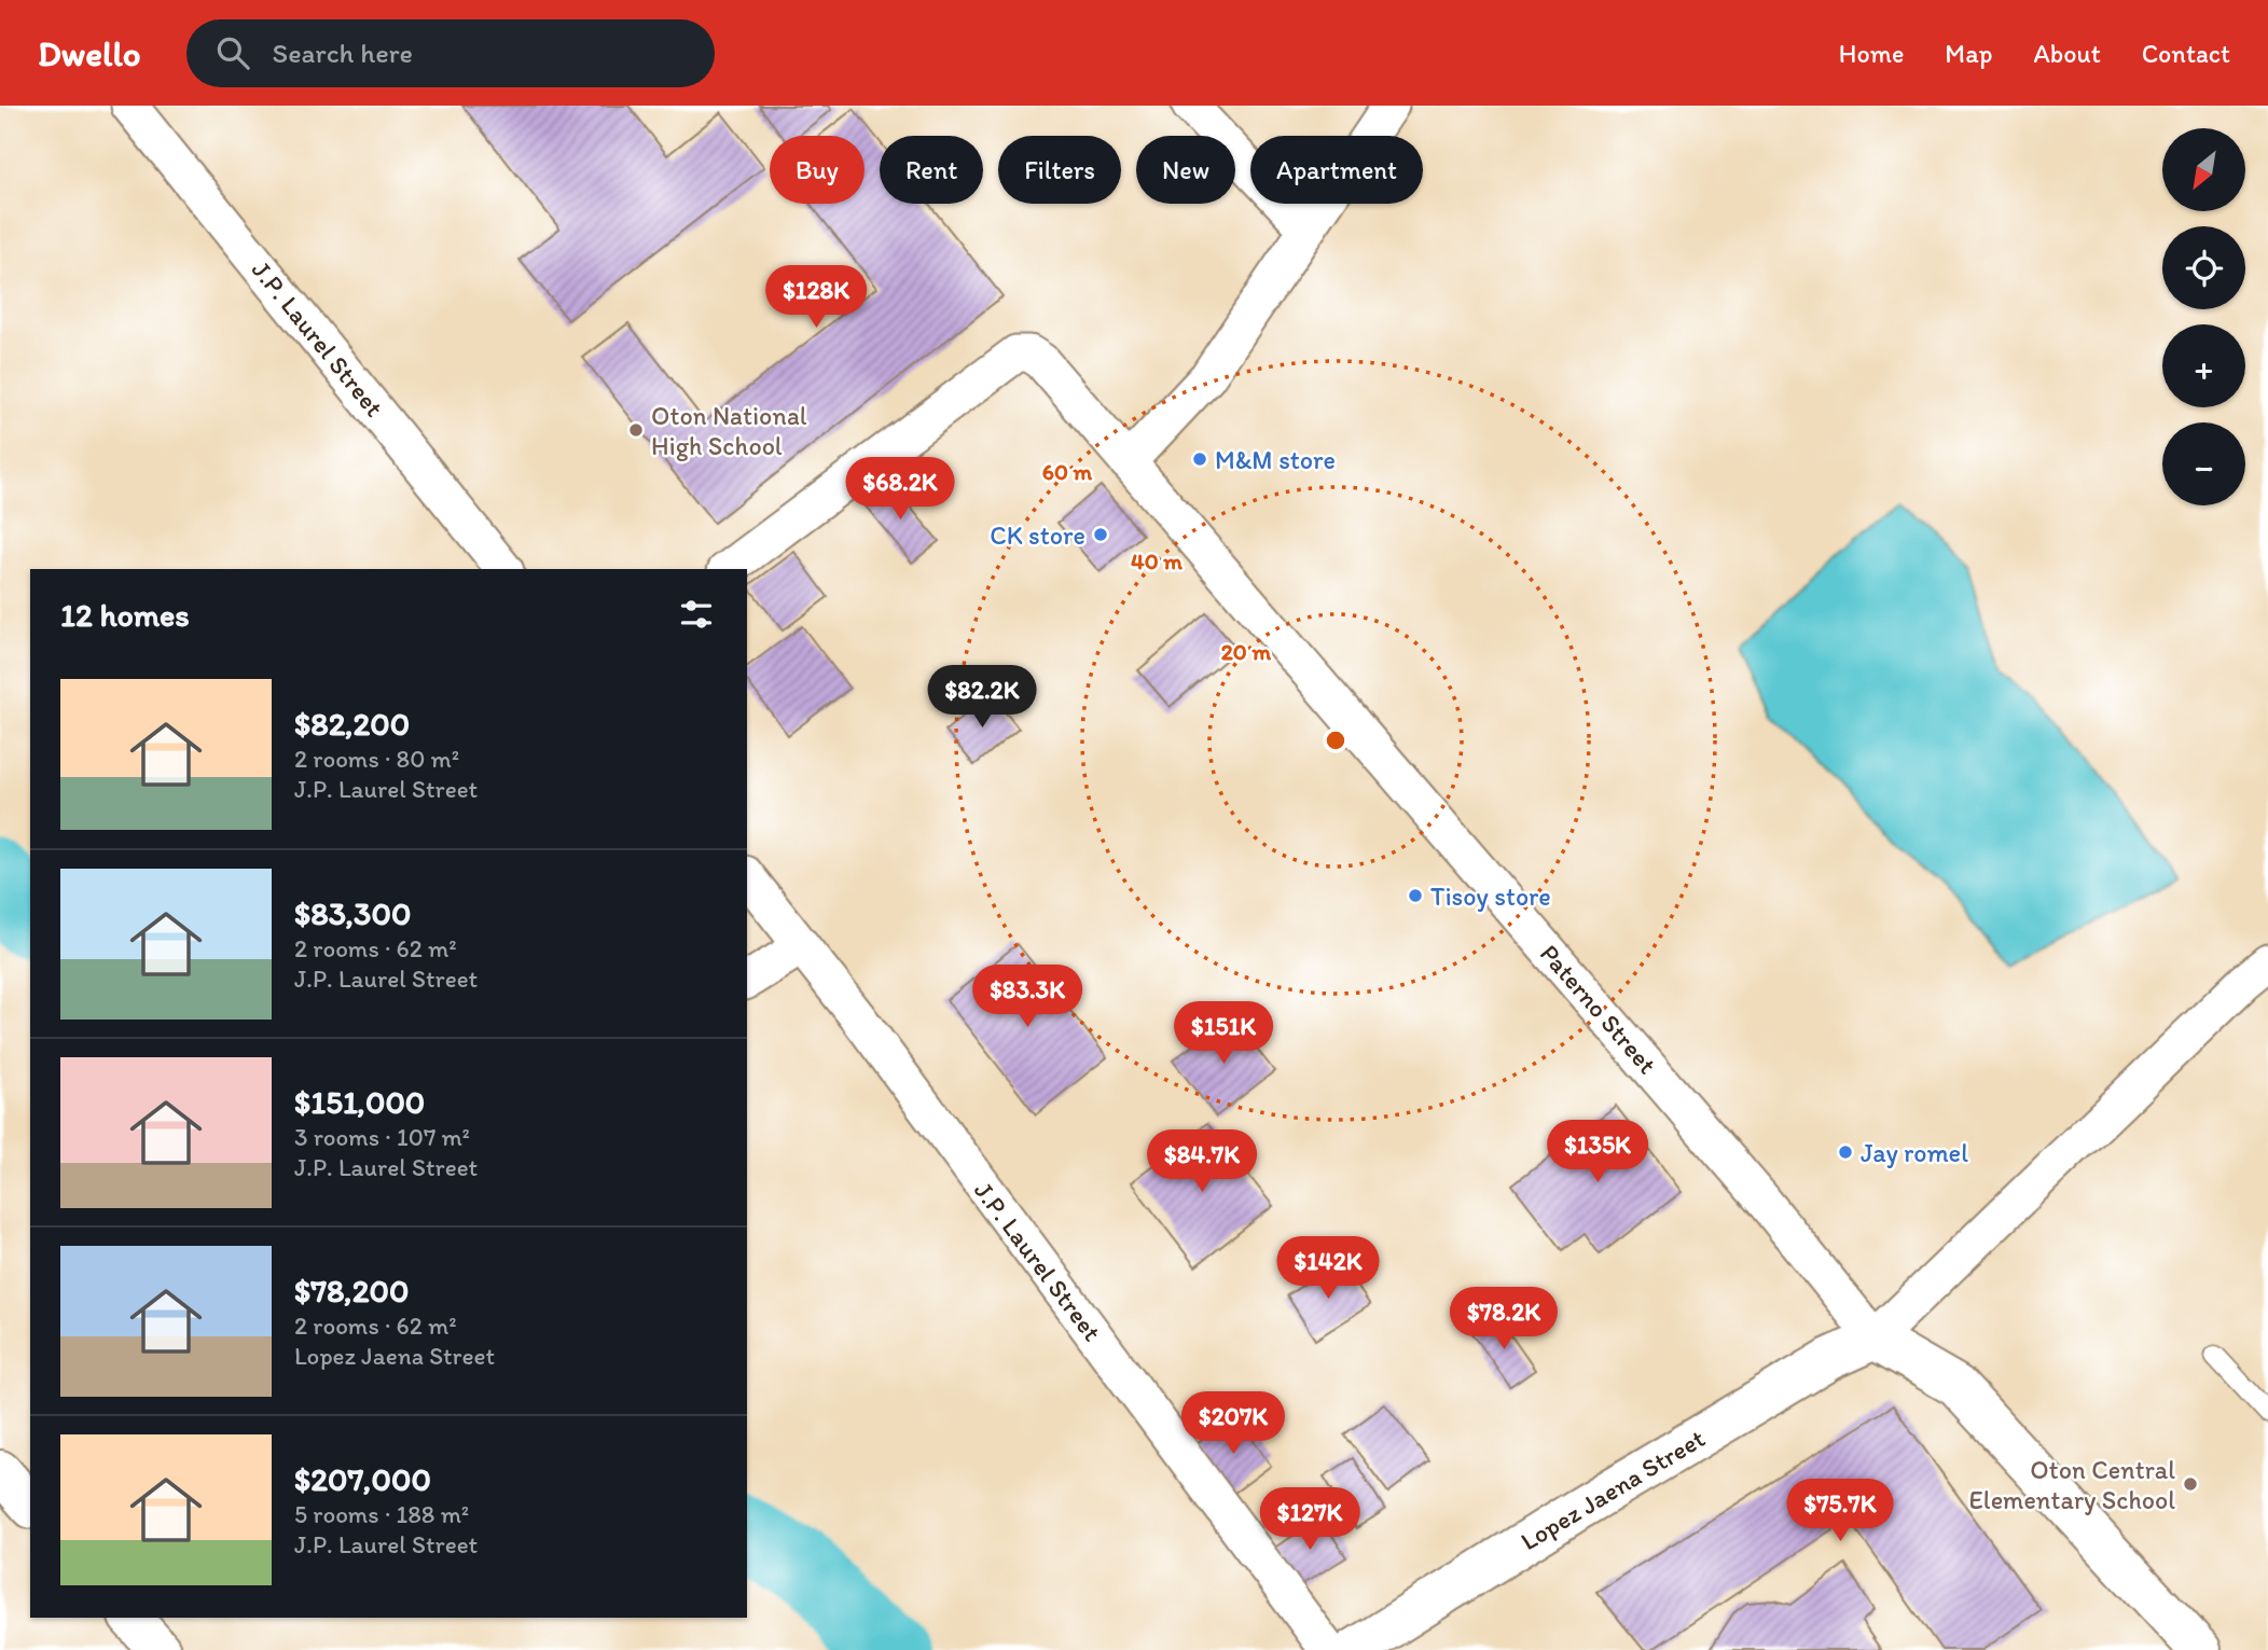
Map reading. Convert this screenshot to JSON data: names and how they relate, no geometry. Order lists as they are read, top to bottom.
{
  "streets": {
    "main road": ["Lopez Jaena Street"],
    "street": ["J.P. Laurel Street", "Paterno Street"]
  },
  "crossings": [
    ["Paterno Street", "Lopez Jaena Street"]
  ],
  "places": [
    "Oton National High School",
    "M&M store",
    "CK store",
    "Tisoy store",
    "Jay romel",
    "Oton Central Elementary School"
  ],
  "north": "bottom left",
  "page": {
    "header": "Dwello",
    "search": "Search here",
    "nav": [
      "Home",
      "Map",
      "About",
      "Contact"
    ],
    "map_buttons": ["+", "−"],
    "chip": [
      "Buy",
      "Rent",
      "Filters",
      "New",
      "Apartment"
    ],
    "price": [
      "$128K",
      "$68.2K",
      "$82.2K",
      "$83.3K",
      "$151K",
      "$135K",
      "$84.7K",
      "$142K",
      "$78.2K",
      "$207K",
      "$75.7K",
      "$127K"
    ],
    "heading": "12 homes",
    "list": [
      {
        "name": "$82,200",
        "note": "2 rooms · 80 m² · J.P. Laurel Street"
      },
      {
        "name": "$83,300",
        "note": "2 rooms · 62 m² · J.P. Laurel Street"
      },
      {
        "name": "$151,000",
        "note": "3 rooms · 107 m² · J.P. Laurel Street"
      },
      {
        "name": "$78,200",
        "note": "2 rooms · 62 m² · Lopez Jaena Street"
      },
      {
        "name": "$207,000",
        "note": "5 rooms · 188 m² · J.P. Laurel Street"
      }
    ]
  },
  "rings": ["60 m", "40 m", "20 m"]
}
